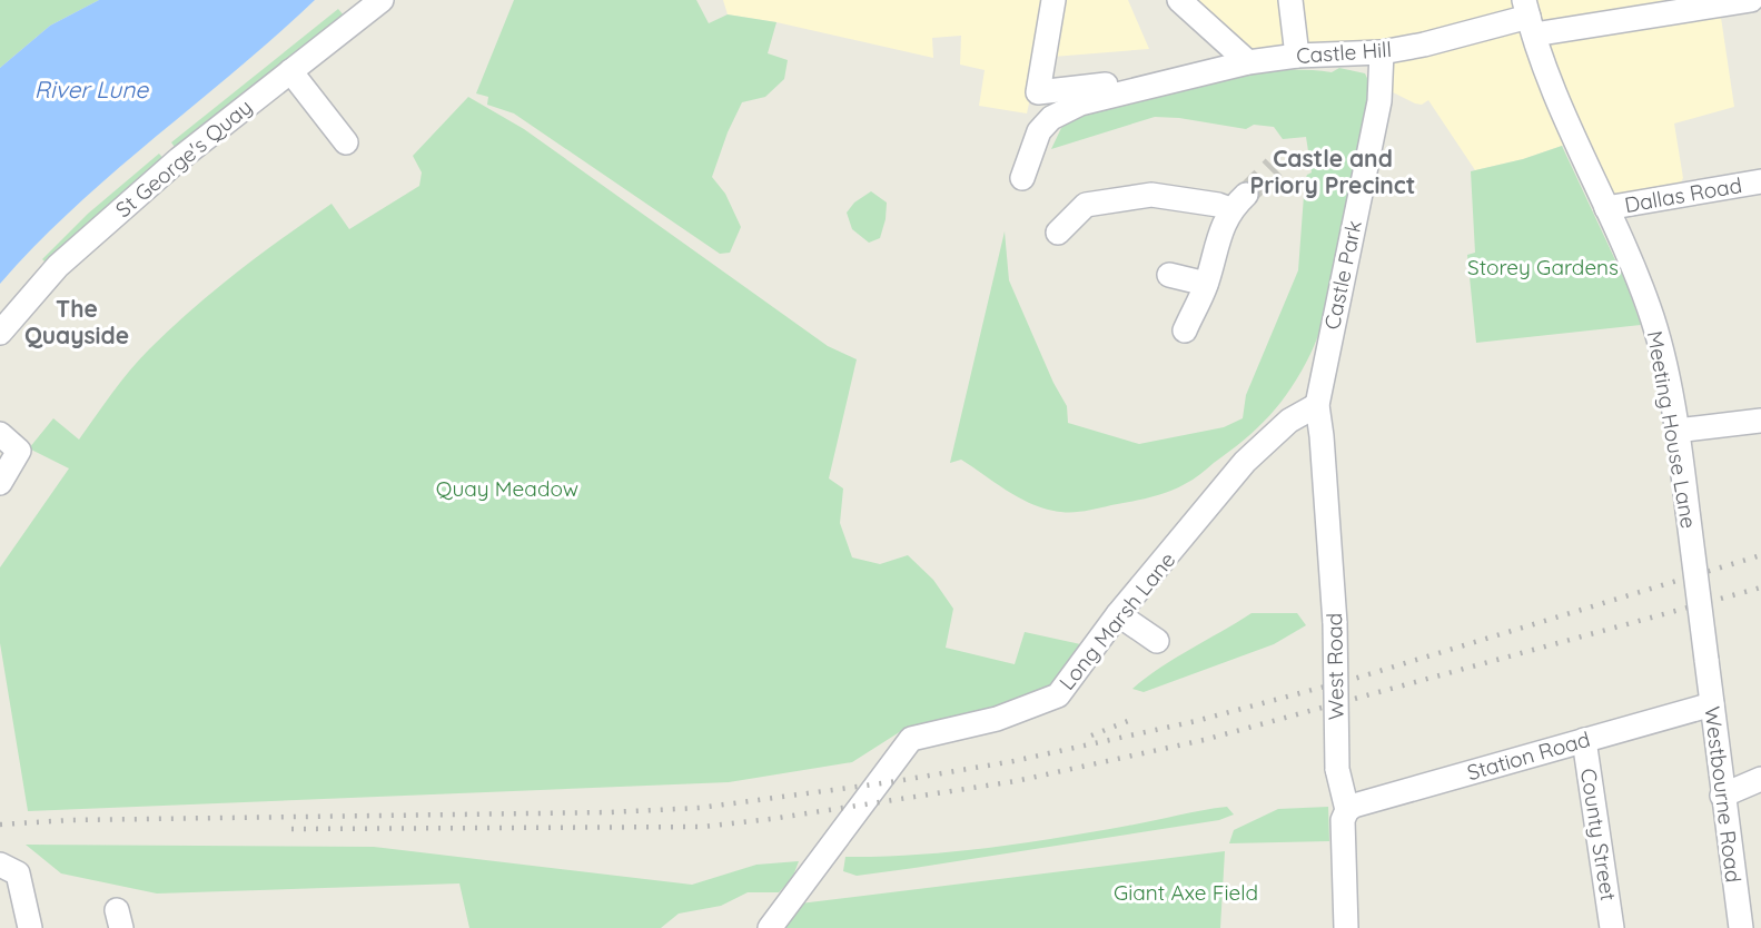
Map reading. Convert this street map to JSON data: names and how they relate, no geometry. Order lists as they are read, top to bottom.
{
  "streets": {
    "street": [
      "Castle Hill",
      "St George's Quay",
      "Dallas Road",
      "Castle Park",
      "Meeting House Lane",
      "Long Marsh Lane",
      "West Road",
      "Station Road",
      "Westbourne Road",
      "County Street"
    ]
  },
  "crossings": [
    ["Castle Hill", "Castle Park"],
    ["Castle Hill", "Meeting House Lane"],
    ["Dallas Road", "Meeting House Lane"],
    ["Castle Park", "Long Marsh Lane"],
    ["Castle Park", "West Road"],
    ["Meeting House Lane", "Westbourne Road"],
    ["Long Marsh Lane", "West Road"],
    ["West Road", "Station Road"],
    ["Station Road", "Westbourne Road"],
    ["Station Road", "County Street"]
  ],
  "districts": ["Castle and Priory Precinct", "The Quayside"],
  "water": ["River Lune"],
  "parks": ["Storey Gardens", "Quay Meadow", "Giant Axe Field"]
}
